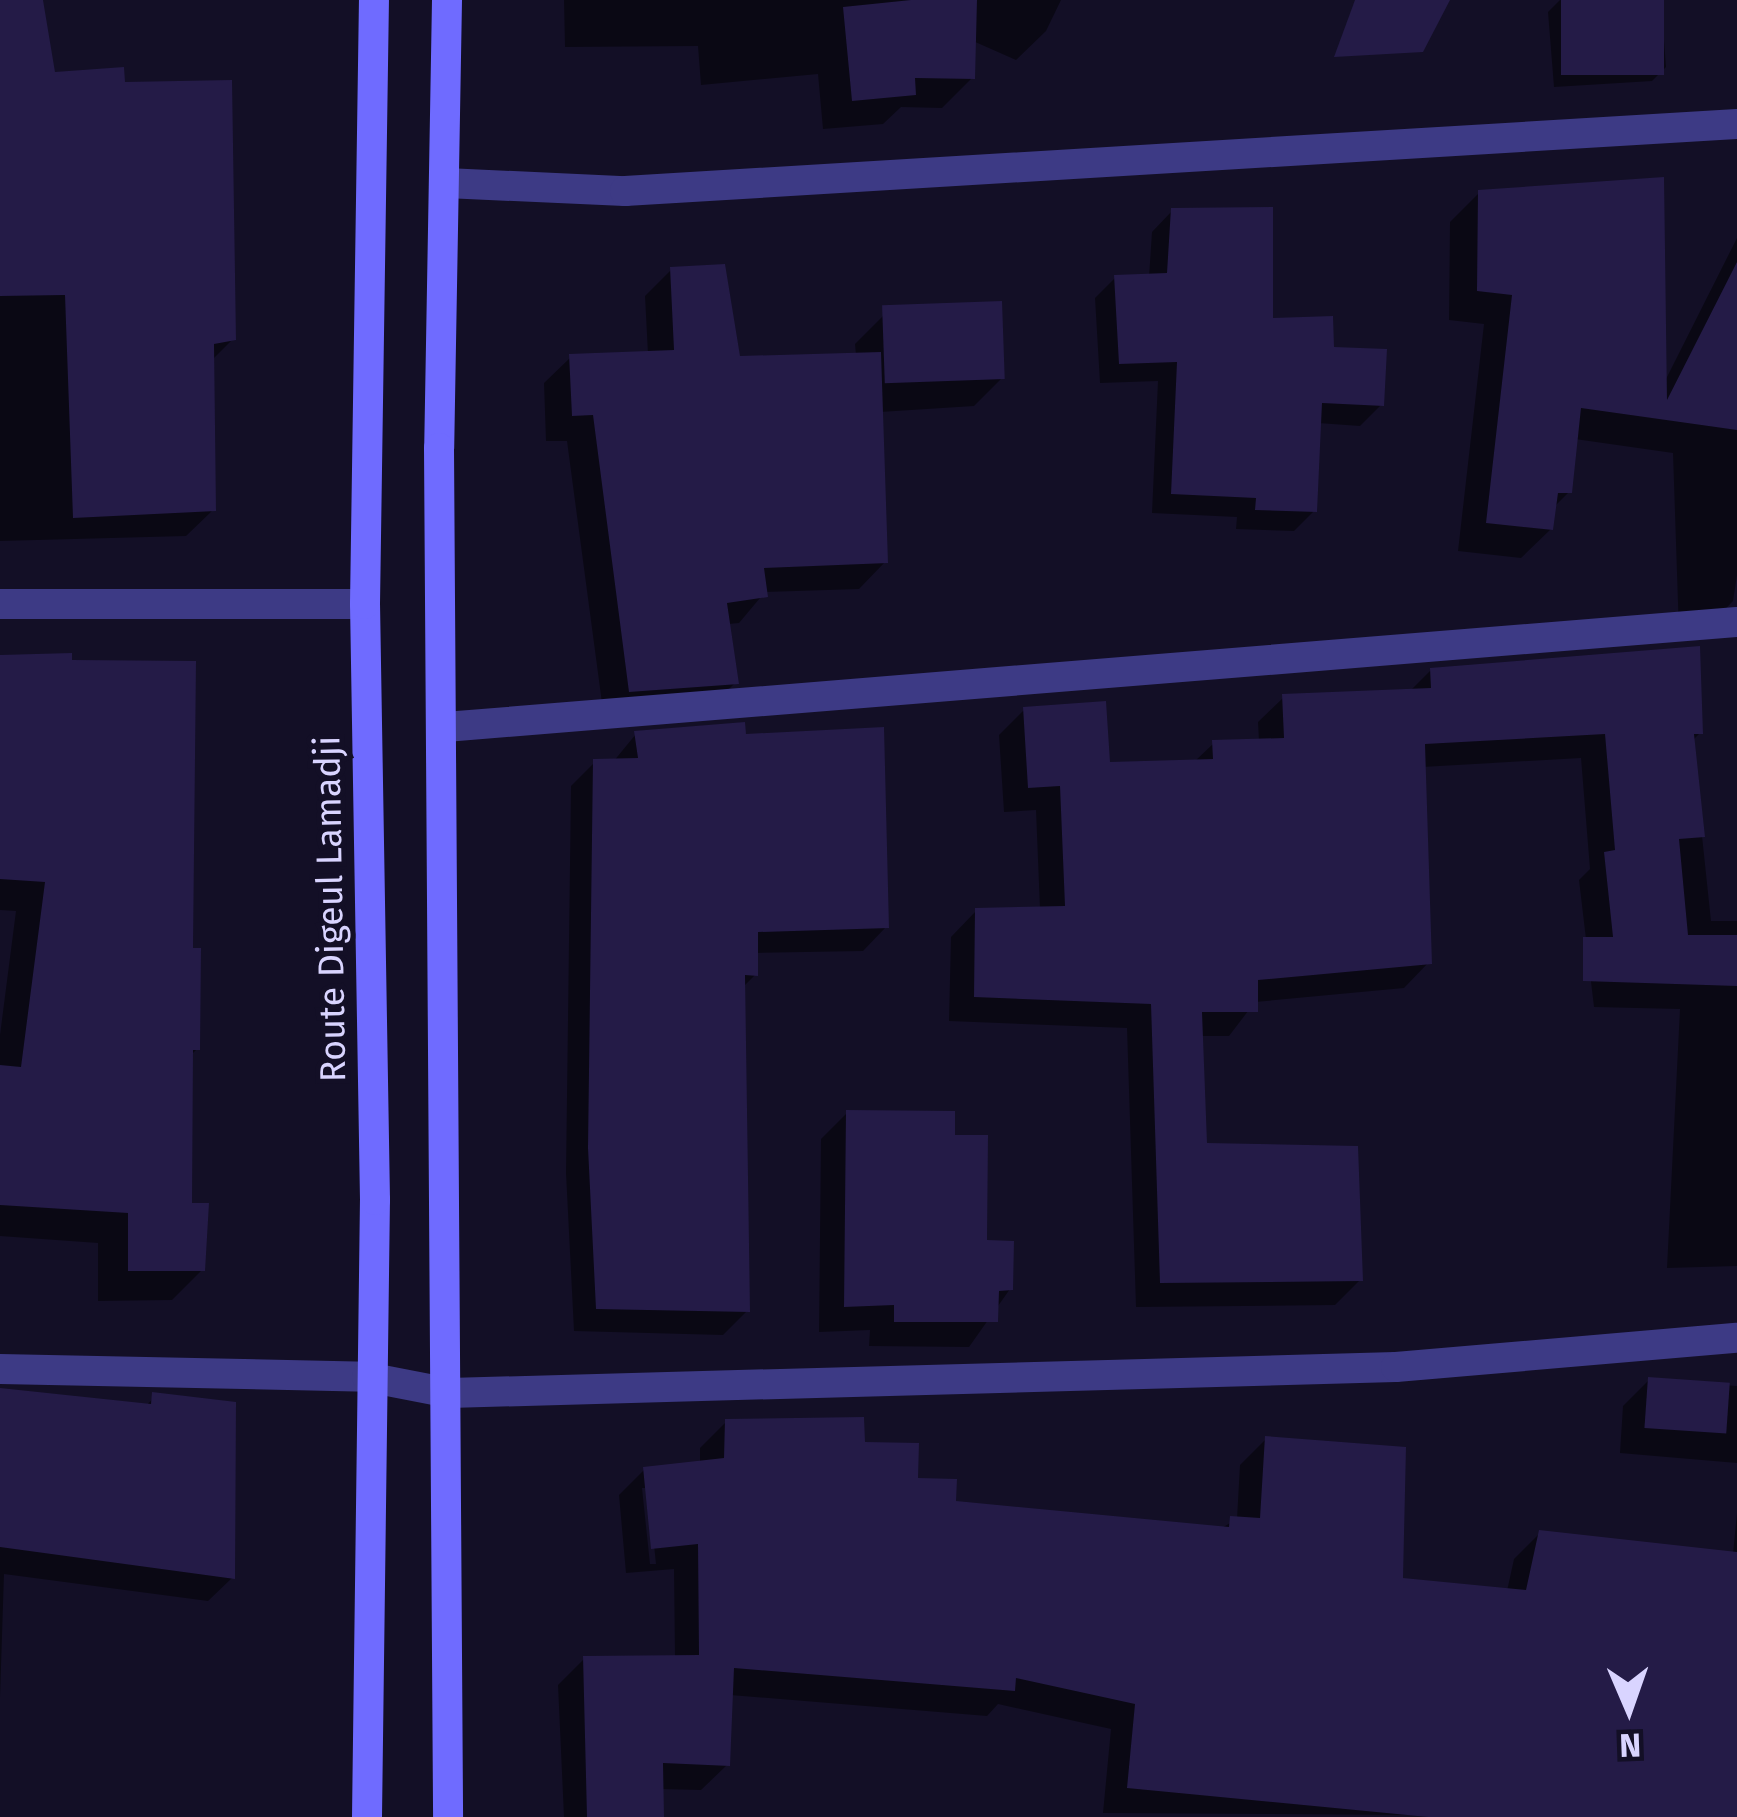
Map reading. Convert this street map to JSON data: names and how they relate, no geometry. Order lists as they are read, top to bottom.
{
  "streets": {
    "main road": ["Route Digeul Lamadji"]
  },
  "north": "bottom"
}
